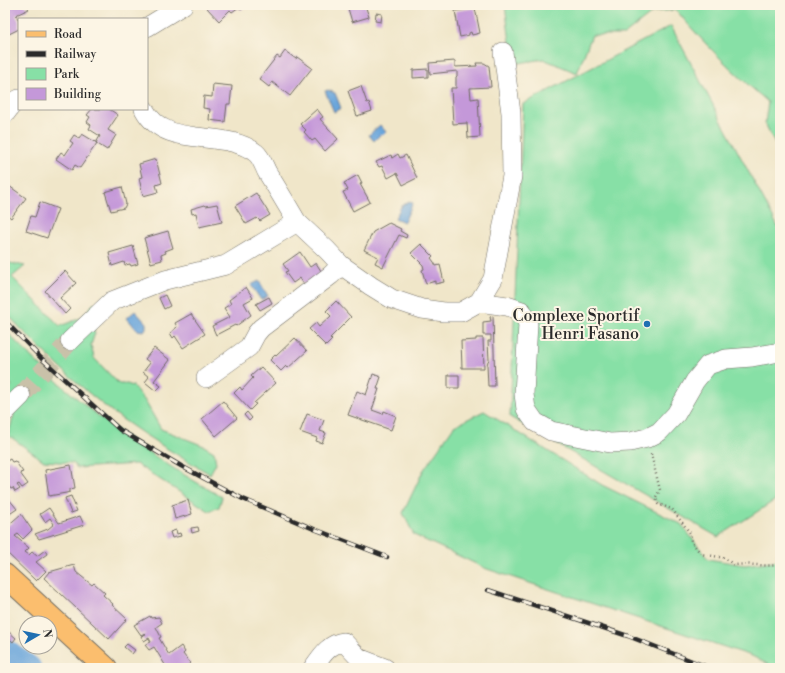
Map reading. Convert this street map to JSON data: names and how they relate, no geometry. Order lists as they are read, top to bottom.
{
  "places": ["Complexe Sportif Henri Fasano"],
  "legend": [
    "Road",
    "Railway",
    "Park",
    "Building"
  ],
  "north": "right"
}
